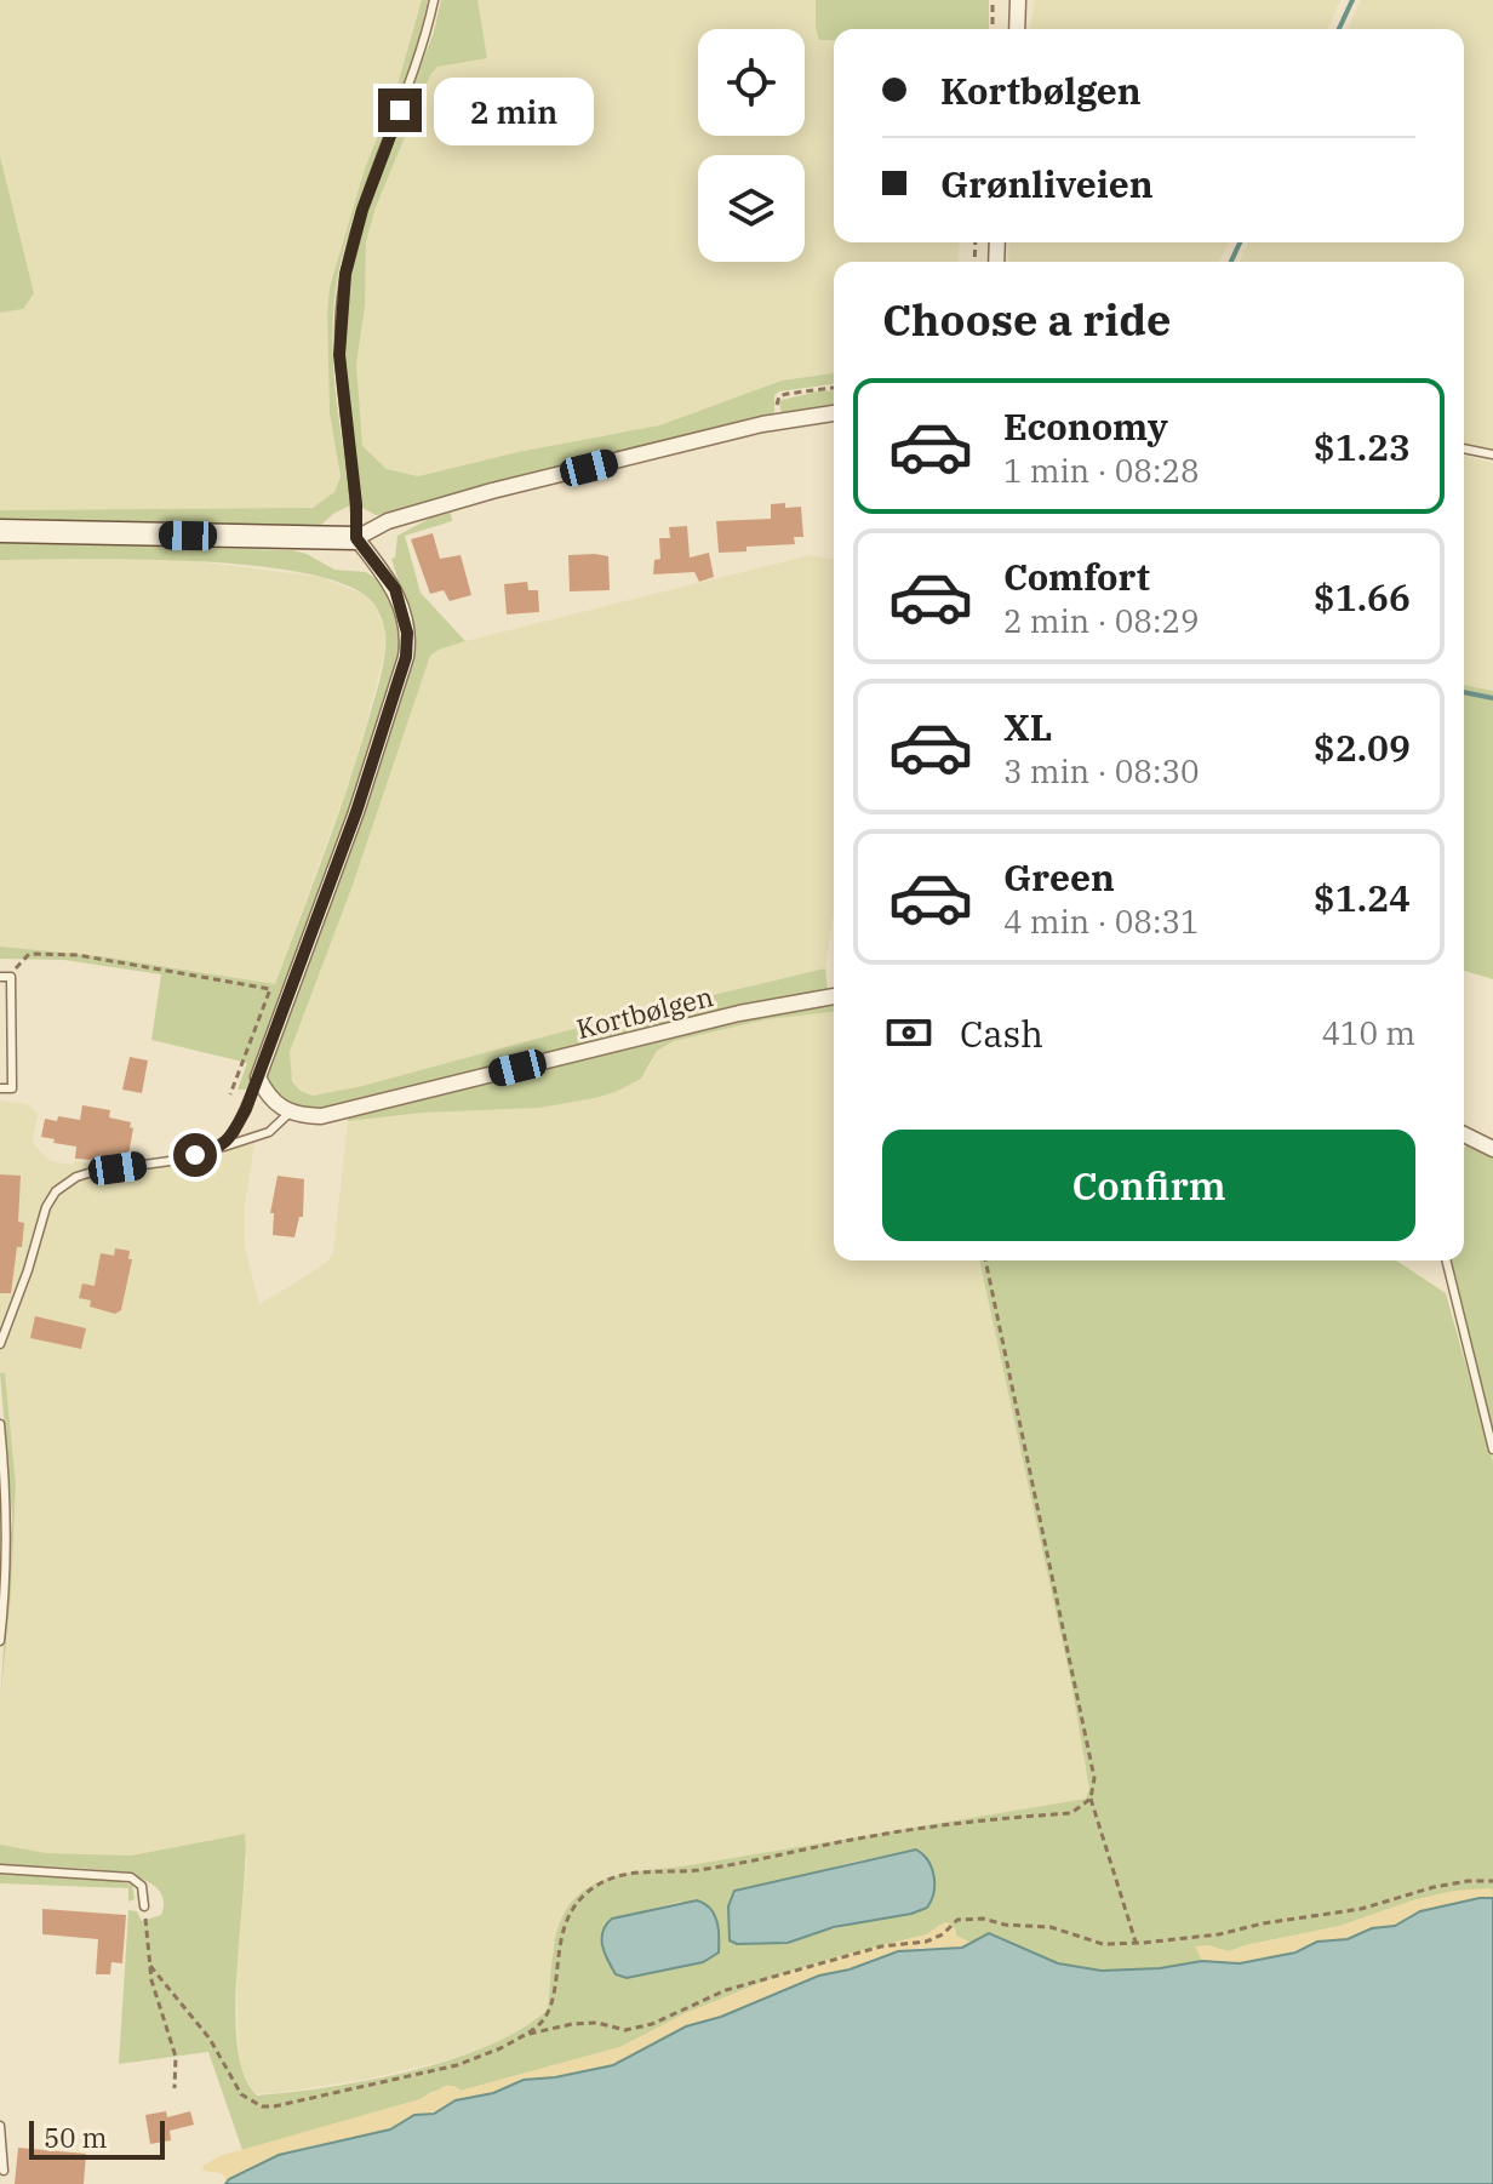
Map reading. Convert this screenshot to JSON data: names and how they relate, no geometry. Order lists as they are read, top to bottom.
{
  "streets": {
    "street": ["Kortbølgen"]
  },
  "scale_bar": "50 m",
  "page": {
    "banner": ["Kortbølgen", "Grønliveien"],
    "bubble": "2 min",
    "heading": "Choose a ride",
    "list": [
      {
        "name": "Economy",
        "note": "1 min · 08:28",
        "value": "$1.23"
      },
      {
        "name": "Comfort",
        "note": "2 min · 08:29",
        "value": "$1.66"
      },
      {
        "name": "XL",
        "note": "3 min · 08:30",
        "value": "$2.09"
      },
      {
        "name": "Green",
        "note": "4 min · 08:31",
        "value": "$1.24"
      }
    ],
    "pay": ["Cash", "410 m"],
    "buttons": "Confirm",
    "scale": "50 m"
  }
}
